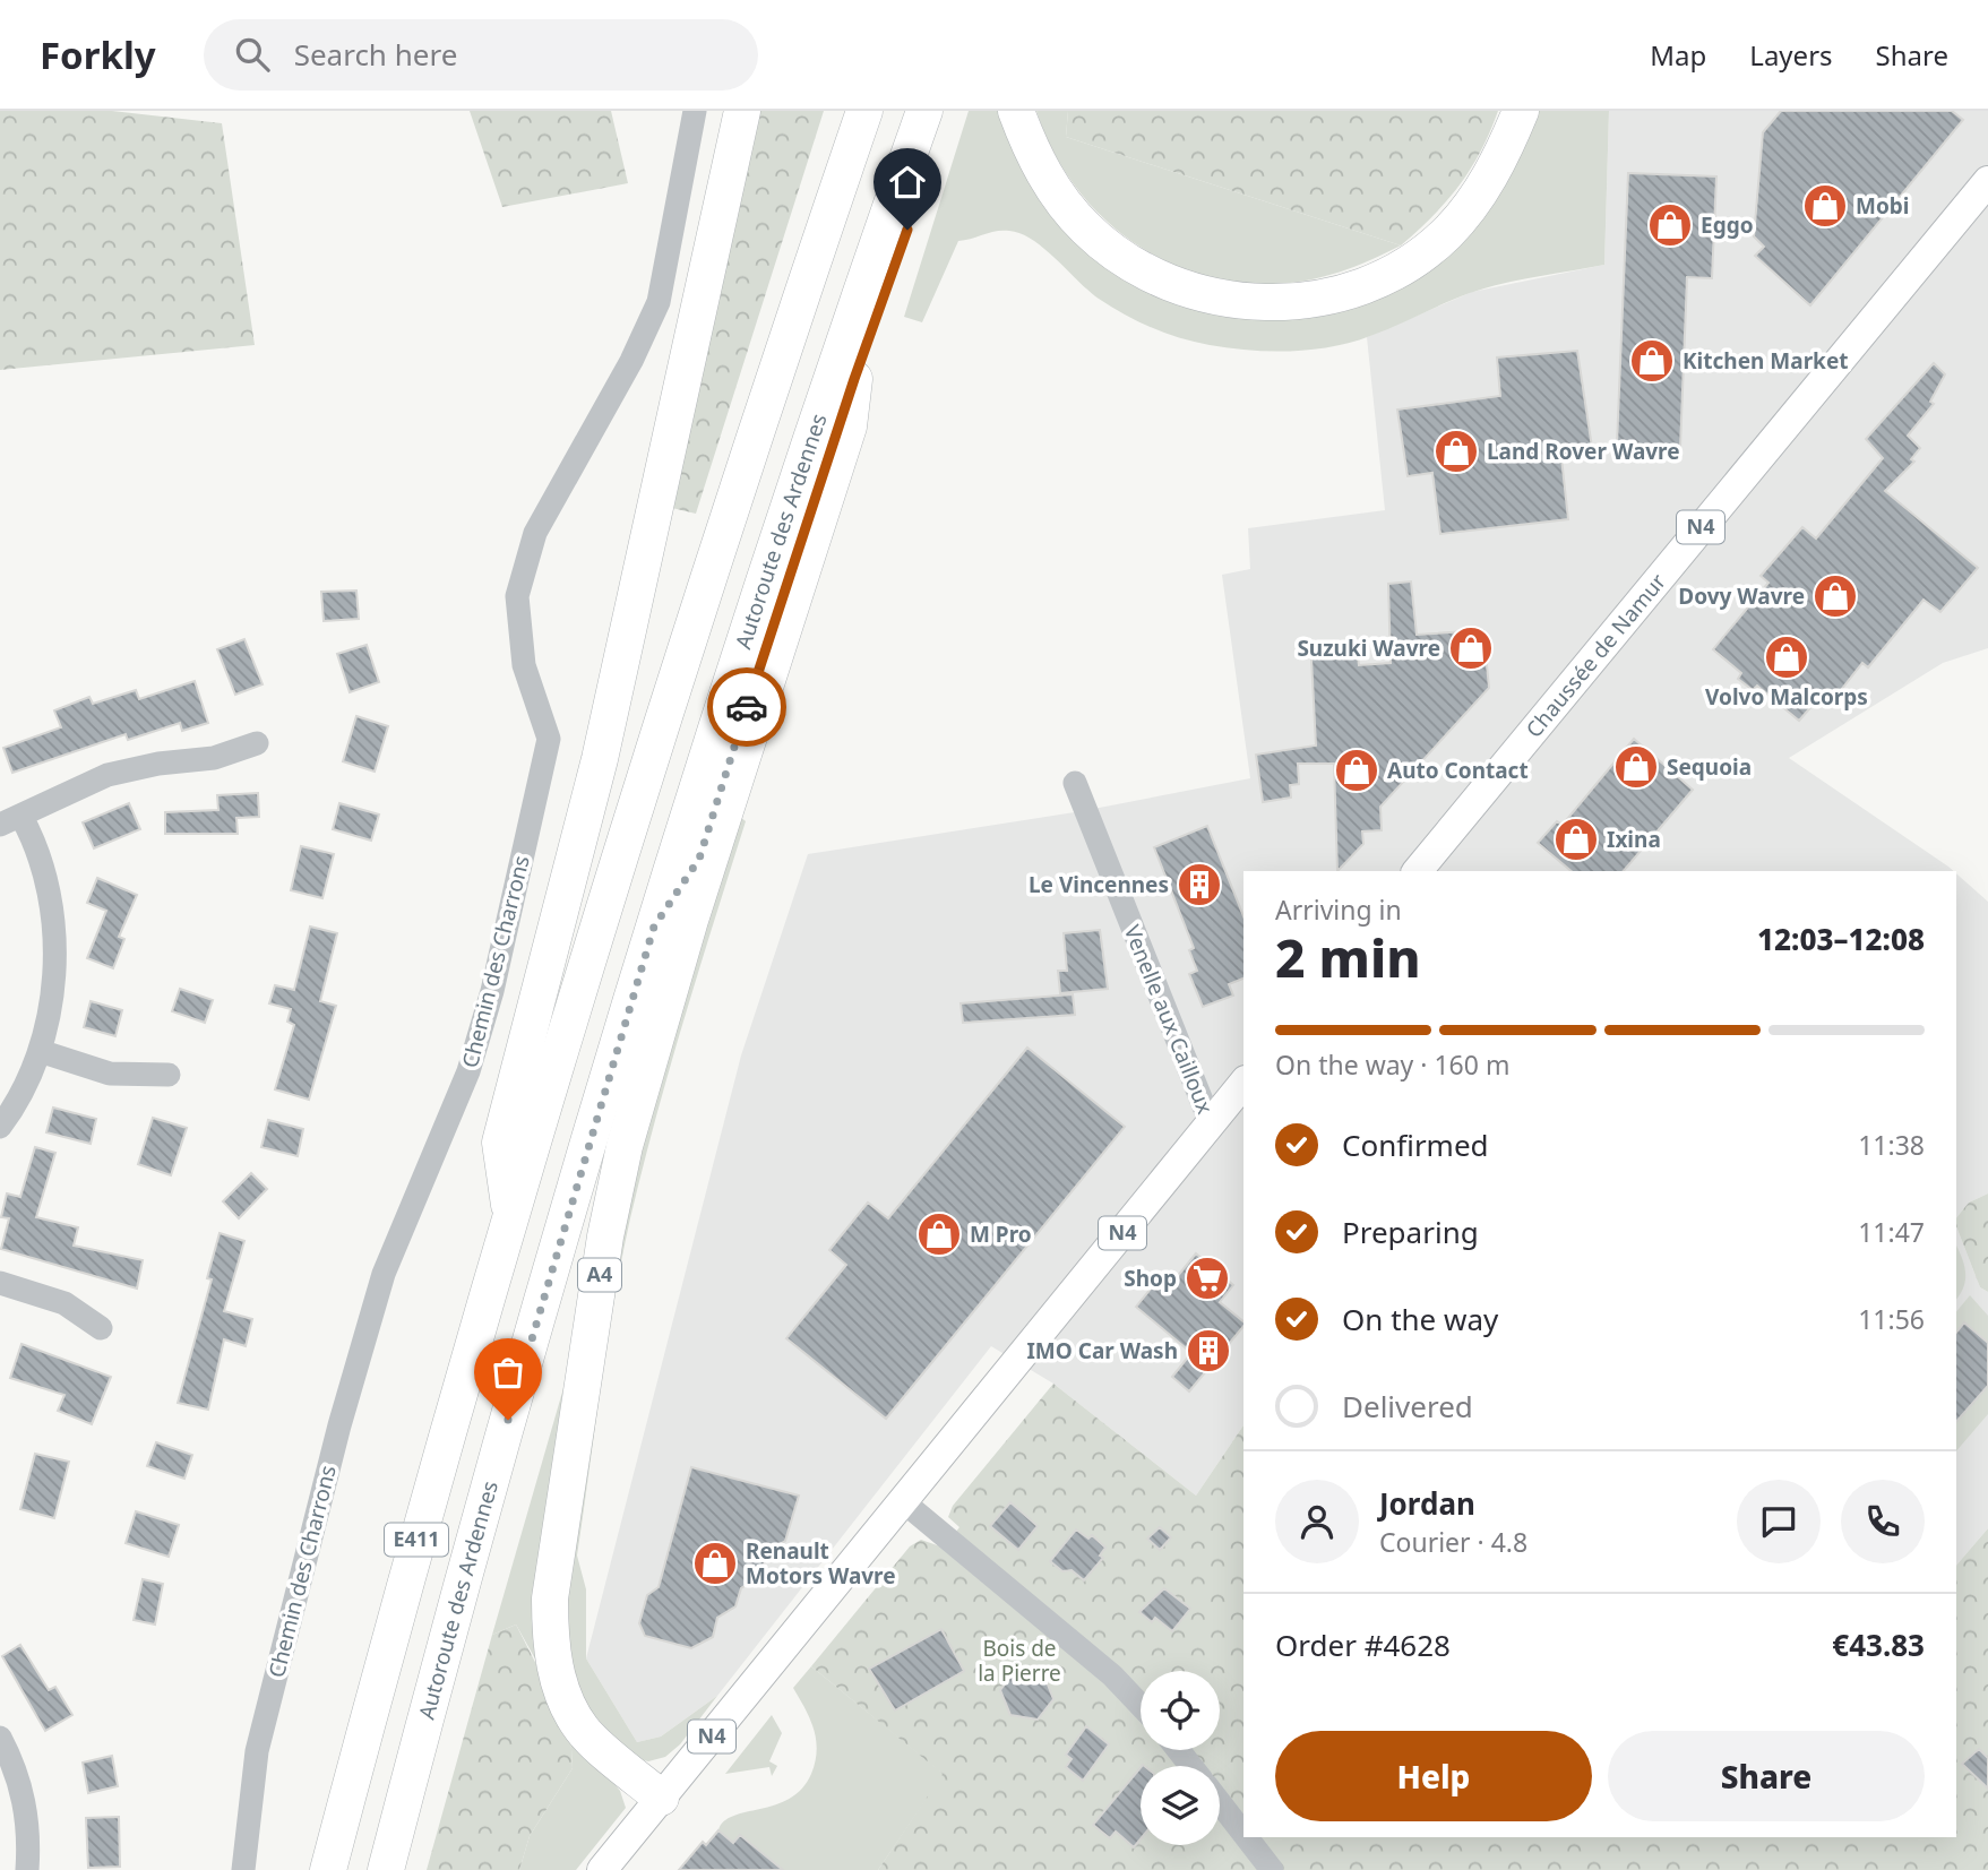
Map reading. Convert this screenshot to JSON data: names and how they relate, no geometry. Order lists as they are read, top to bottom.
{
  "streets": {
    "highway": ["Autoroute des Ardennes", "A4", "E411"],
    "main road": ["N4", "Chaussée de Namur"],
    "street": ["Chemin des Charrons", "Venelle aux Cailloux"]
  },
  "crossings": [
    ["N4", "Venelle aux Cailloux"],
    ["N4", "A4"]
  ],
  "parks": ["Bois de la Pierre"],
  "places": {
    "shop": [
      "Mobi",
      "Eggo",
      "Kitchen Market",
      "Land Rover Wavre",
      "Dovy Wavre",
      "Suzuki Wavre",
      "Volvo Malcorps",
      "Sequoia",
      "Auto Contact",
      "Ixina",
      "M Pro",
      "Renault Motors Wavre"
    ],
    "building": ["Le Vincennes", "IMO Car Wash"],
    "supermarket": ["Shop"]
  },
  "page": {
    "header": "Forkly",
    "search": "Search here",
    "nav": ["Map", "Layers", "Share"],
    "heading": ["2 min", "Arriving in", "12:03–12:08"],
    "panel": [
      "Jordan",
      "Courier · 4.8",
      "Order #4628",
      "€43.83"
    ],
    "bar": "On the way · 160 m",
    "list": [
      ["Confirmed", "11:38"],
      ["Preparing", "11:47"],
      ["On the way", "11:56"],
      "Delivered"
    ],
    "buttons": ["Help", "Share"]
  }
}
